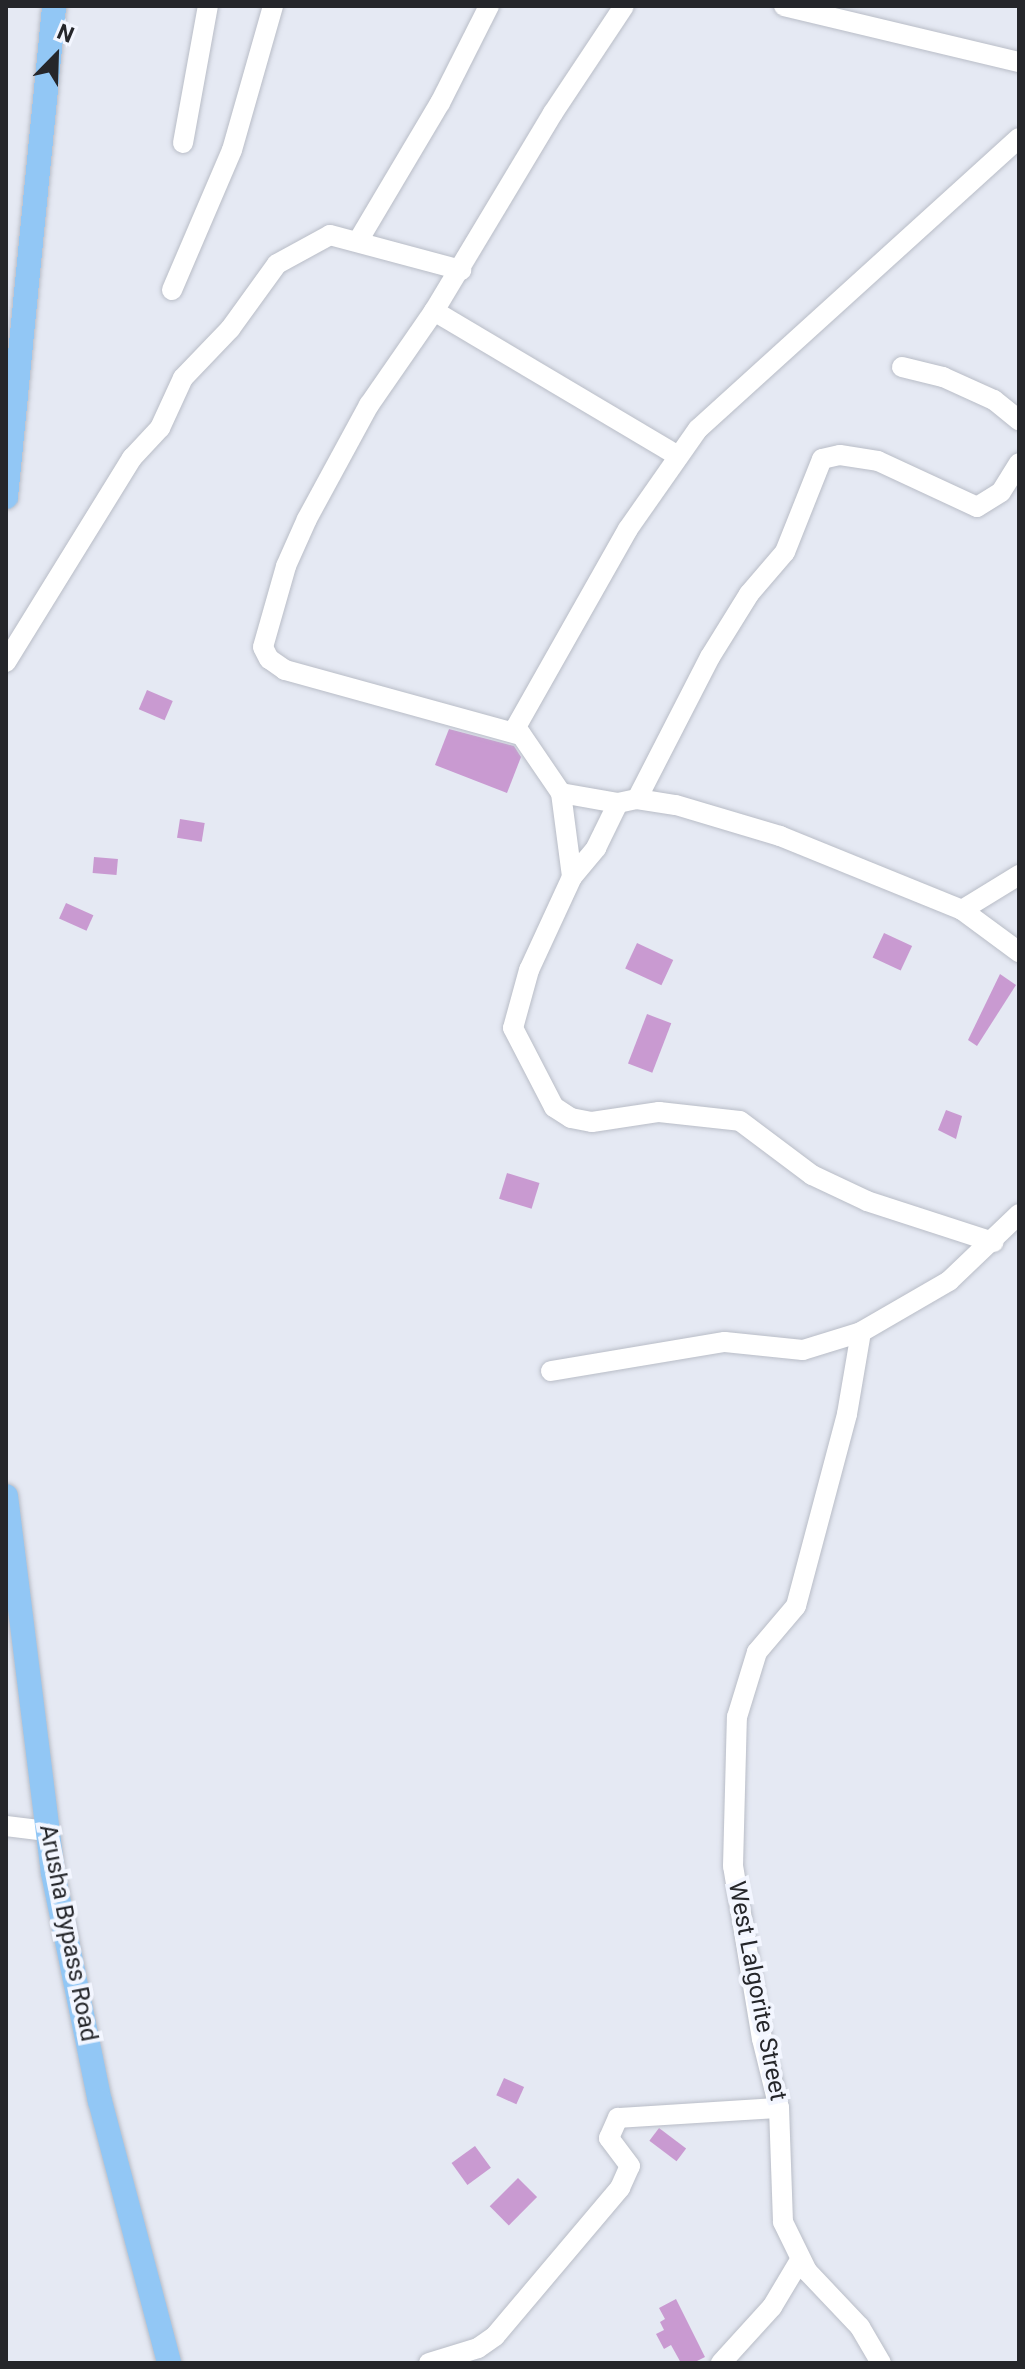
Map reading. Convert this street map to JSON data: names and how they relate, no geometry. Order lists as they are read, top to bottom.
{
  "streets": {
    "main road": ["Arusha Bypass Road"],
    "street": ["West Lalgorite Street"]
  },
  "north": "top right"
}
